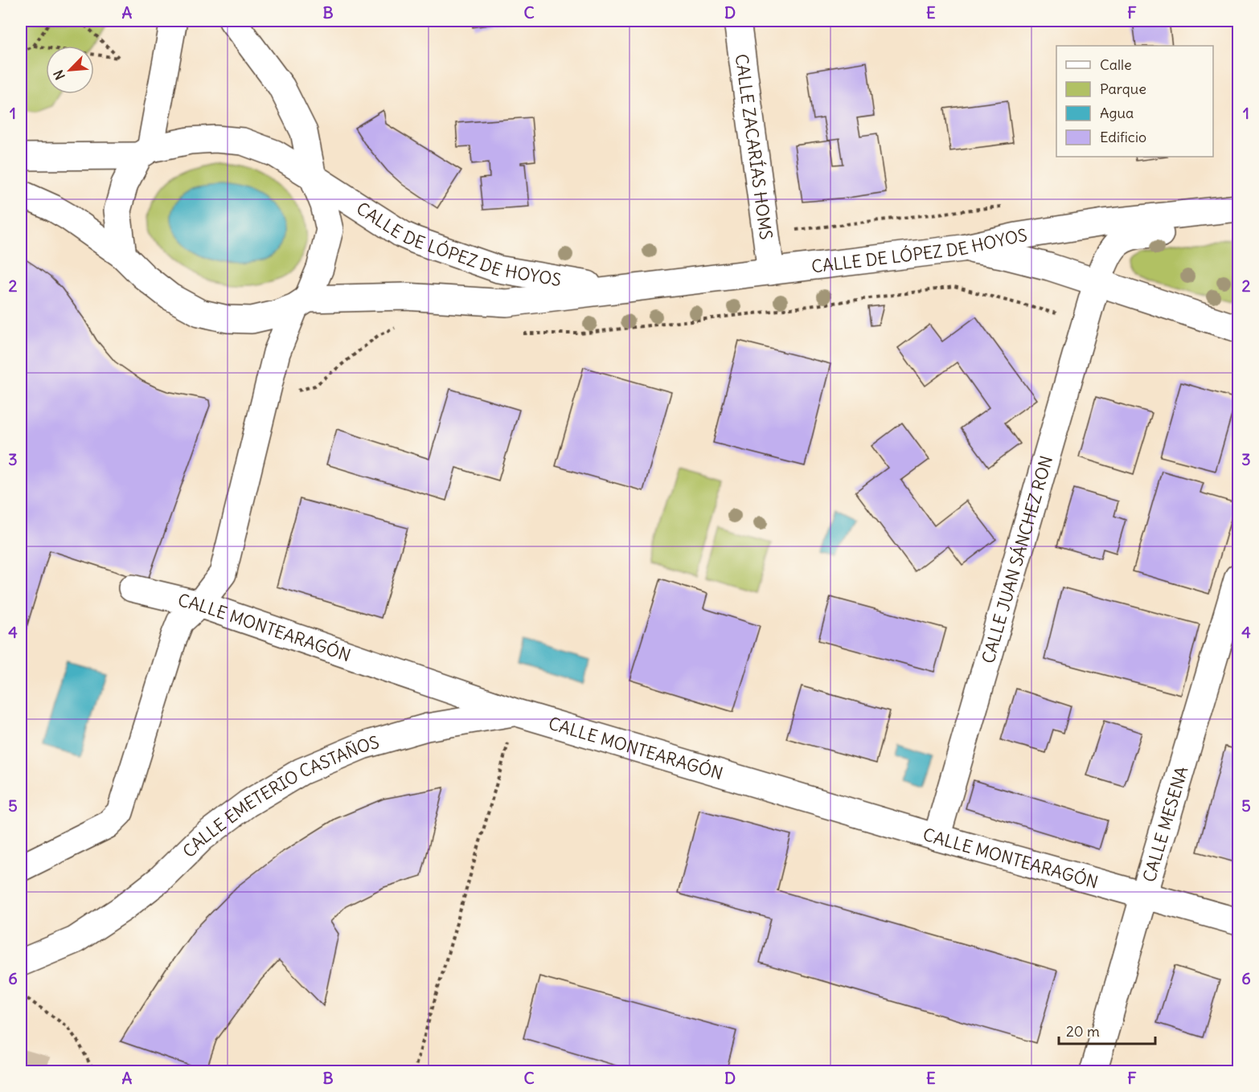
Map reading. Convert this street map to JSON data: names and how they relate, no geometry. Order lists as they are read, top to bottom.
{
  "streets": {
    "street": [
      "CALLE ZACARÍAS HOMS",
      "CALLE DE LÓPEZ DE HOYOS",
      "CALLE JUAN SÁNCHEZ RON",
      "CALLE MONTEARAGÓN",
      "CALLE EMETERIO CASTAÑOS",
      "CALLE MESENA"
    ]
  },
  "crossings": [
    ["CALLE ZACARÍAS HOMS", "CALLE DE LÓPEZ DE HOYOS"],
    ["CALLE DE LÓPEZ DE HOYOS", "CALLE JUAN SÁNCHEZ RON"],
    ["CALLE JUAN SÁNCHEZ RON", "CALLE MONTEARAGÓN"],
    ["CALLE MONTEARAGÓN", "CALLE EMETERIO CASTAÑOS"],
    ["CALLE MONTEARAGÓN", "CALLE MESENA"]
  ],
  "legend": [
    "Calle",
    "Parque",
    "Agua",
    "Edificio"
  ],
  "scale_bar": "20 m",
  "north": "bottom left",
  "grid": {
    "columns": [
      "A",
      "B",
      "C",
      "D",
      "E",
      "F"
    ],
    "rows": [
      "1",
      "2",
      "3",
      "4",
      "5",
      "6"
    ]
  }
}
